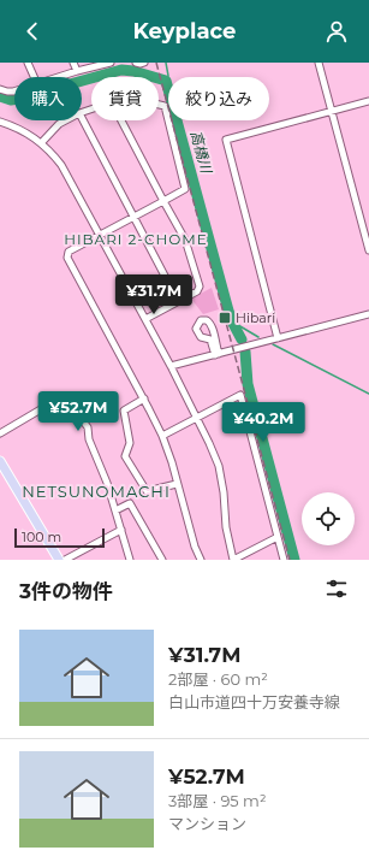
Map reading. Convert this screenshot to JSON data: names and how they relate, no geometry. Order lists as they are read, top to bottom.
{
  "districts": ["HIBARI 2-CHOME", "NETSUNOMACHI"],
  "water": ["高橋川"],
  "places": {
    "transit": ["Hibari"]
  },
  "scale_bar": "100 m",
  "page": {
    "header": "Keyplace",
    "chip": ["購入", "賃貸", "絞り込み"],
    "price": ["¥31.7M", "¥52.7M", "¥40.2M"],
    "scale": "100 m",
    "heading": "3件の物件",
    "list": [
      {
        "name": "¥31.7M",
        "note": "2部屋 · 60 m² · 白山市道四十万安養寺線"
      },
      {
        "name": "¥52.7M",
        "note": "3部屋 · 95 m² · マンション"
      }
    ]
  }
}
